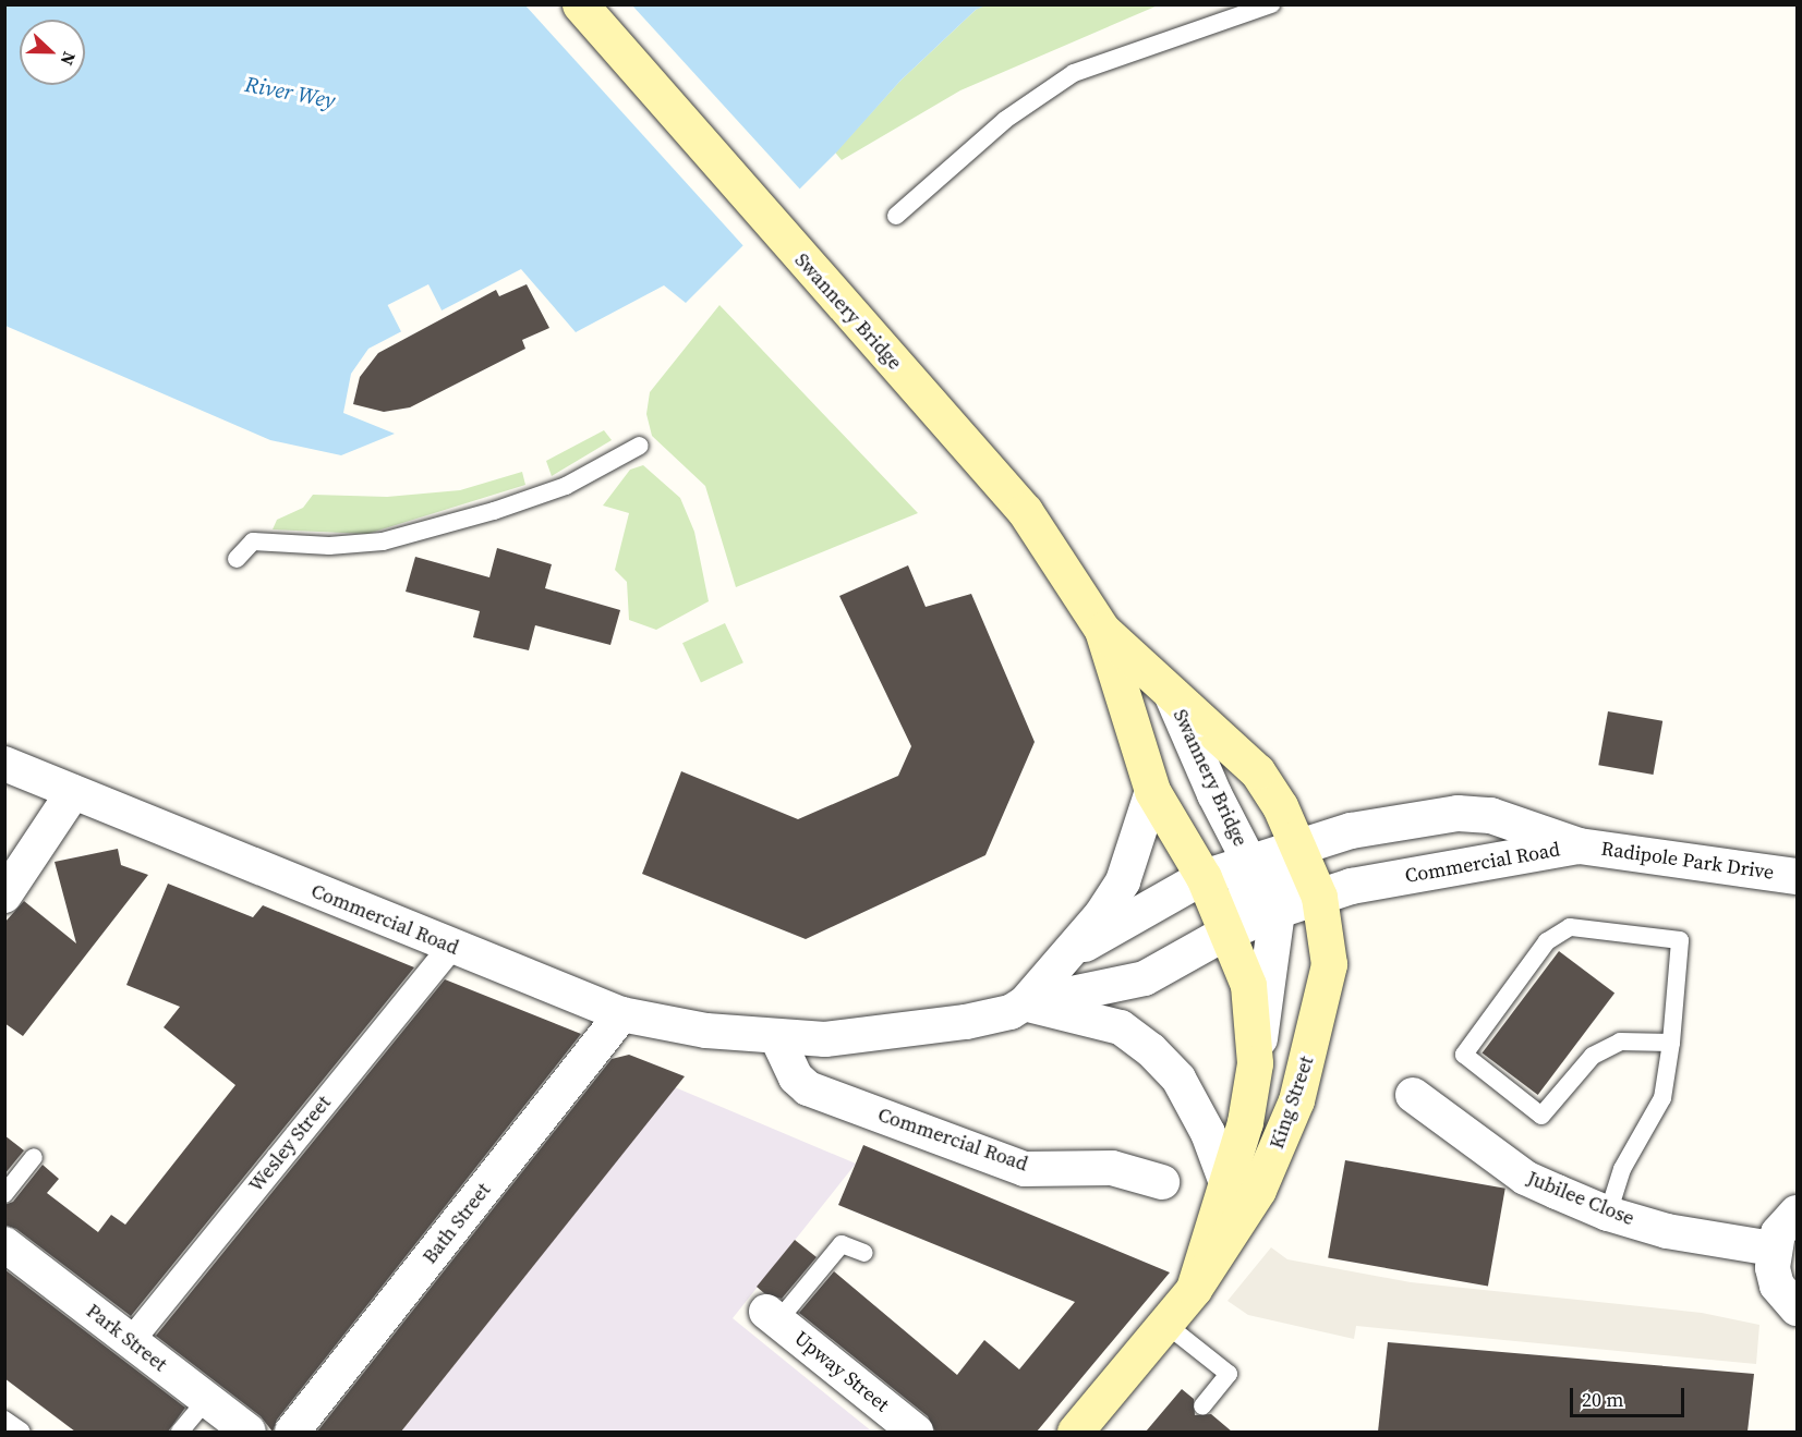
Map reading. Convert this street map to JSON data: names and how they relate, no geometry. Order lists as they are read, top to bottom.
{
  "streets": {
    "main road": ["Swannery Bridge", "King Street"],
    "street": [
      "Radipole Park Drive",
      "Commercial Road",
      "Wesley Street",
      "Jubilee Close",
      "Bath Street",
      "Park Street",
      "Upway Street"
    ]
  },
  "crossings": [
    ["Swannery Bridge", "Commercial Road"],
    ["Swannery Bridge", "King Street"],
    ["Radipole Park Drive", "Commercial Road"],
    ["Commercial Road", "King Street"],
    ["Commercial Road", "Wesley Street"],
    ["Commercial Road", "Bath Street"],
    ["Wesley Street", "Park Street"]
  ],
  "water": ["River Wey"],
  "scale_bar": "20 m",
  "north": "right"
}
